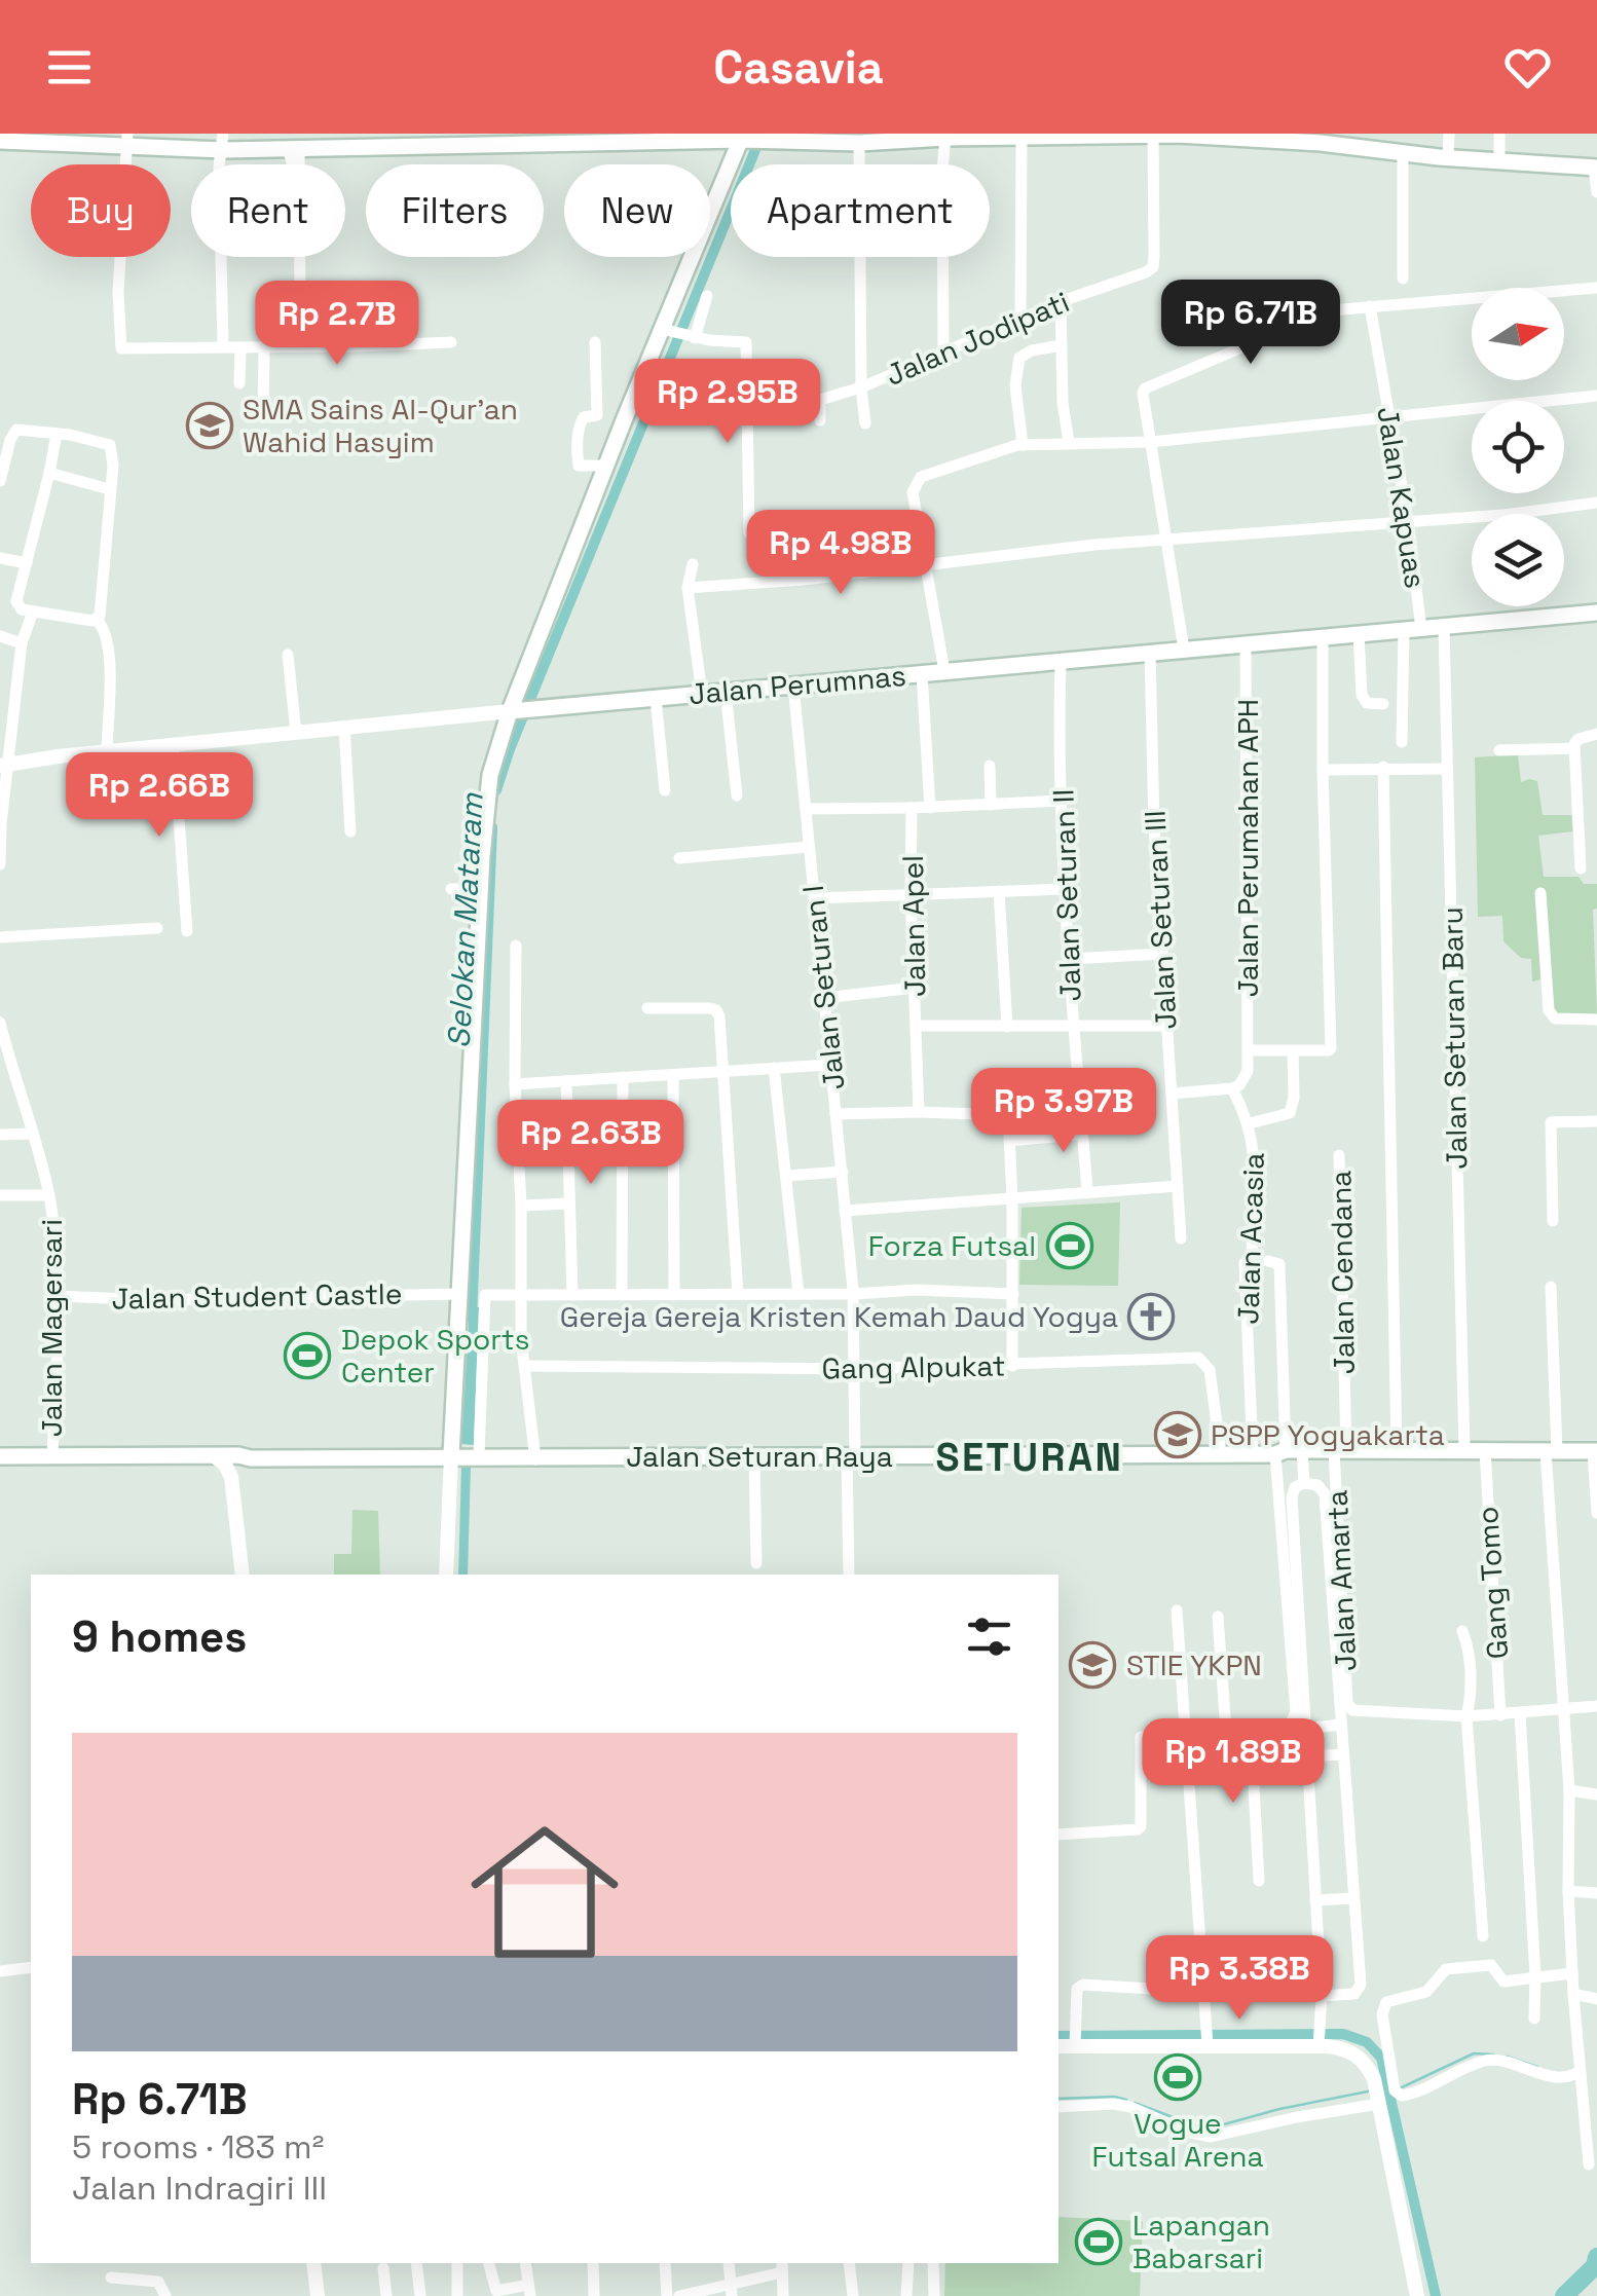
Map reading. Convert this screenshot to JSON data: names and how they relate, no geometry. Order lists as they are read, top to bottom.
{
  "streets": {
    "main road": ["Jalan Perumnas", "Jalan Seturan Raya"],
    "street": [
      "Jalan Jodipati",
      "Jalan Kapuas",
      "Jalan Perumahan APH",
      "Jalan Seturan II",
      "Jalan Seturan III",
      "Jalan Apel",
      "Jalan Seturan I",
      "Jalan Seturan Baru",
      "Jalan Acasia",
      "Jalan Cendana",
      "Jalan Student Castle",
      "Jalan Magersari",
      "Gang Alpukat",
      "Jalan Amarta",
      "Gang Tomo"
    ]
  },
  "crossings": [
    ["Jalan Kapuas", "Jalan Perumnas"],
    ["Jalan Perumnas", "Jalan Perumahan APH"],
    ["Jalan Perumnas", "Jalan Seturan II"],
    ["Jalan Perumnas", "Jalan Seturan III"],
    ["Jalan Perumnas", "Jalan Seturan I"],
    ["Jalan Perumnas", "Jalan Seturan Baru"],
    ["Jalan Seturan I", "Jalan Student Castle"],
    ["Jalan Seturan I", "Gang Alpukat"],
    ["Jalan Seturan I", "Jalan Seturan Raya"],
    ["Jalan Seturan Baru", "Jalan Seturan Raya"],
    ["Jalan Acasia", "Jalan Seturan Raya"],
    ["Jalan Cendana", "Jalan Seturan Raya"],
    ["Jalan Cendana", "Jalan Amarta"],
    ["Jalan Student Castle", "Jalan Magersari"],
    ["Jalan Magersari", "Jalan Seturan Raya"],
    ["Gang Alpukat", "Jalan Seturan Raya"],
    ["Jalan Seturan Raya", "Jalan Amarta"],
    ["Jalan Seturan Raya", "Gang Tomo"],
    ["Jalan Amarta", "Gang Tomo"]
  ],
  "districts": ["SETURAN"],
  "water": ["Selokan Mataram"],
  "places": {
    "school or university": ["SMA Sains Al-Qur'an Wahid Hasyim", "PSPP Yogyakarta", "STIE YKPN"],
    "sports": [
      "Forza Futsal",
      "Depok Sports Center",
      "Vogue Futsal Arena",
      "Lapangan Babarsari"
    ],
    "church": ["Gereja Gereja Kristen Kemah Daud Yogya"]
  },
  "north": "right",
  "page": {
    "header": "Casavia",
    "chip": [
      "Buy",
      "Rent",
      "Filters",
      "New",
      "Apartment"
    ],
    "price": [
      "Rp 6.71B",
      "Rp 2.7B",
      "Rp 2.95B",
      "Rp 4.98B",
      "Rp 2.66B",
      "Rp 3.97B",
      "Rp 2.63B",
      "Rp 1.89B",
      "Rp 3.38B"
    ],
    "heading": "9 homes",
    "list": [
      {
        "name": "Rp 6.71B",
        "note": "5 rooms · 183 m² · Jalan Indragiri III"
      }
    ]
  }
}
